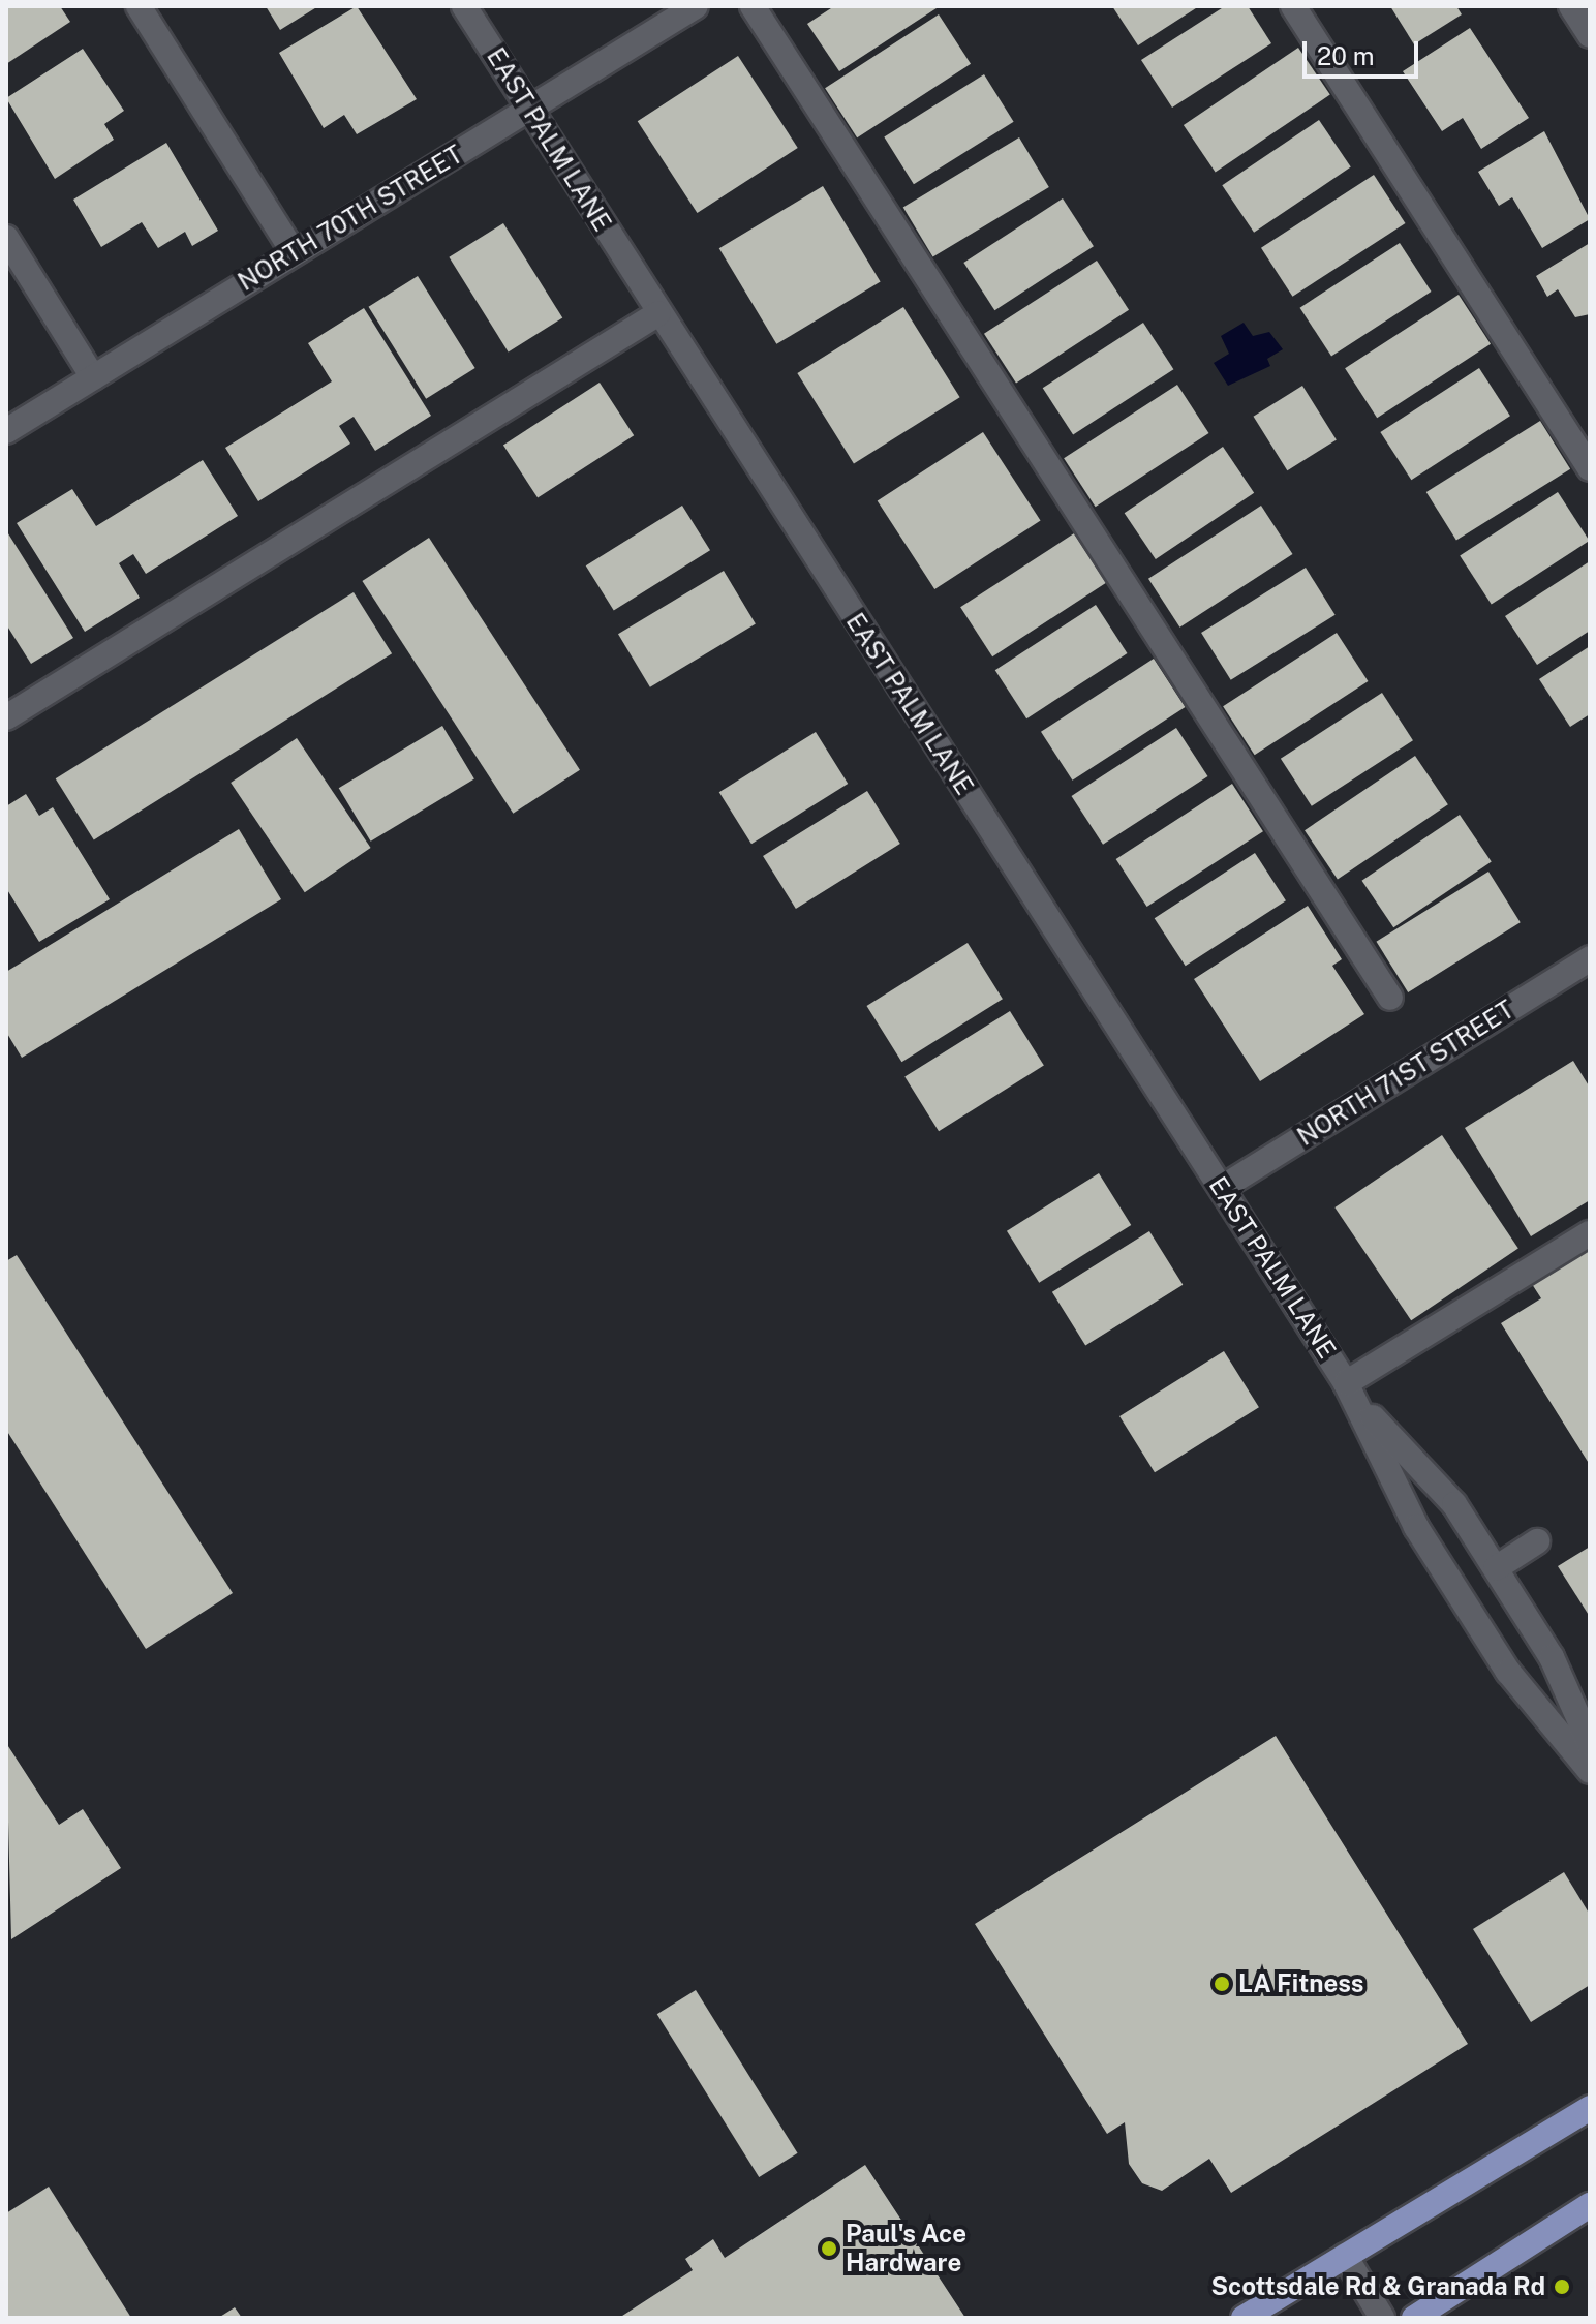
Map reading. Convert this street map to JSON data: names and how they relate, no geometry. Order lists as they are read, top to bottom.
{
  "streets": {
    "street": ["EAST PALM LANE", "NORTH 70TH STREET", "NORTH 71ST STREET"]
  },
  "crossings": [
    ["EAST PALM LANE", "NORTH 70TH STREET"],
    ["EAST PALM LANE", "NORTH 71ST STREET"]
  ],
  "places": ["LA Fitness", "Paul's Ace Hardware", "Scottsdale Rd & Granada Rd"],
  "scale_bar": "20 m"
}
